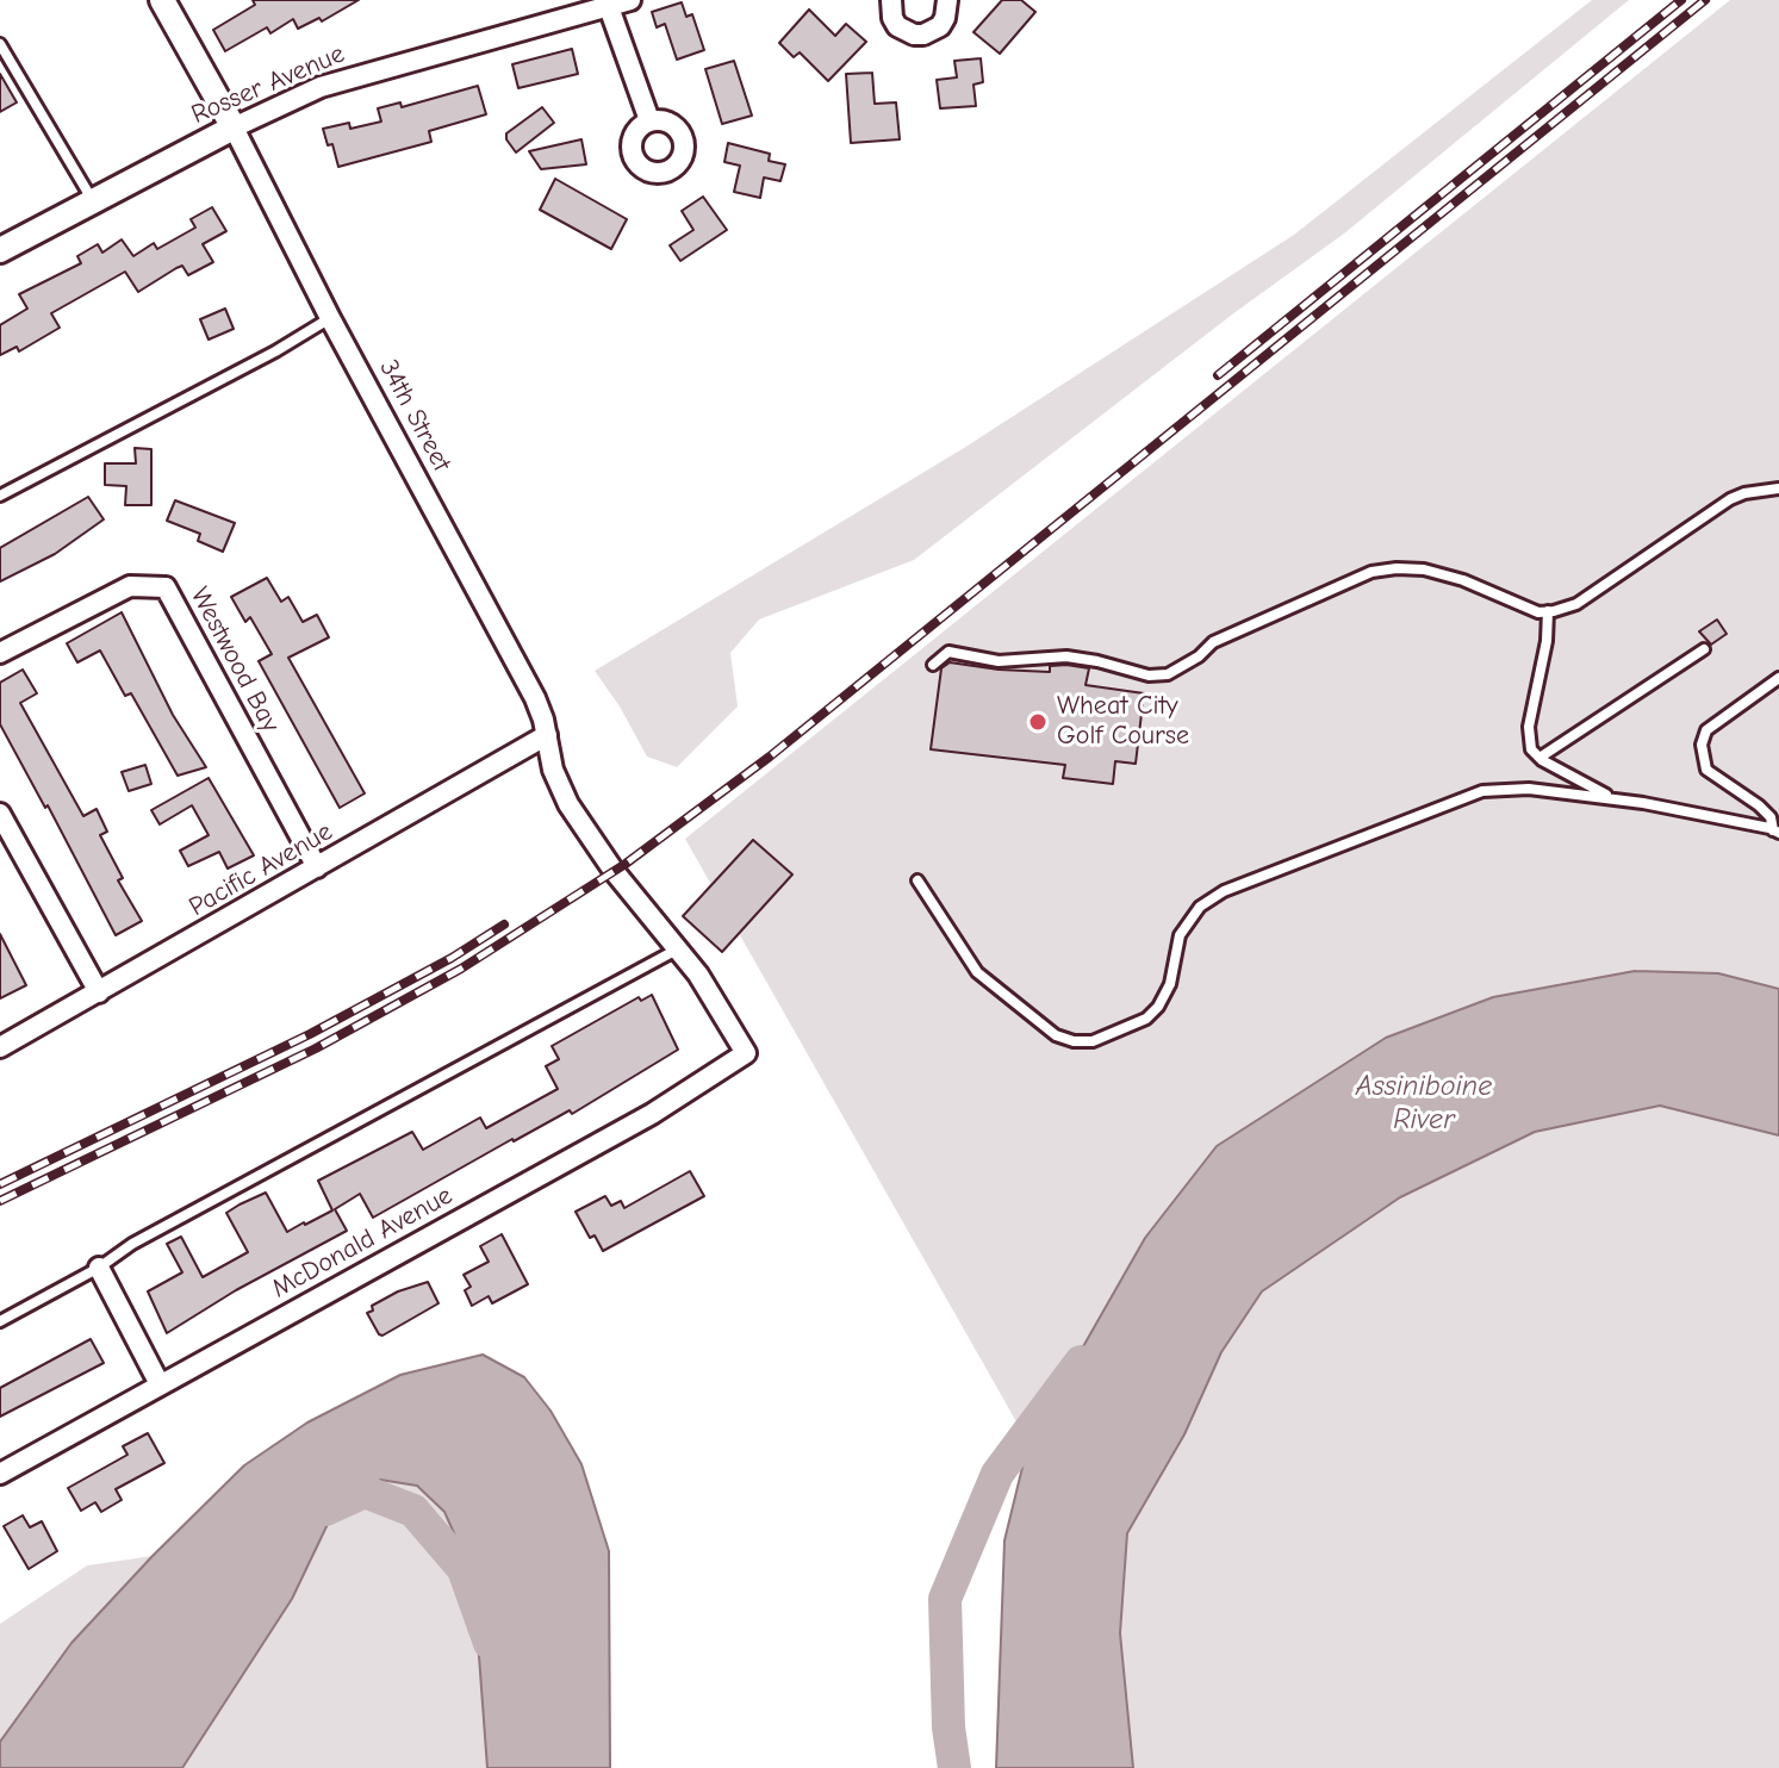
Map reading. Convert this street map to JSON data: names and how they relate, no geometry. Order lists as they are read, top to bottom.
{
  "streets": {
    "street": [
      "Rosser Avenue",
      "34th Street",
      "Westwood Bay",
      "Pacific Avenue",
      "McDonald Avenue"
    ]
  },
  "crossings": [
    ["Rosser Avenue", "34th Street"],
    ["34th Street", "Pacific Avenue"],
    ["34th Street", "McDonald Avenue"],
    ["Westwood Bay", "Pacific Avenue"]
  ],
  "water": ["Assiniboine River"],
  "places": ["Wheat City Golf Course"]
}
